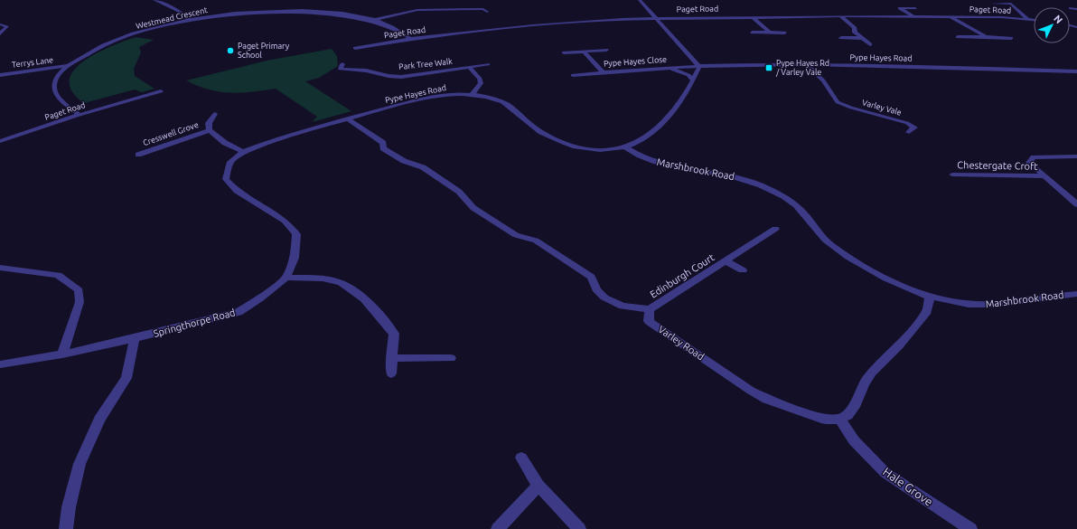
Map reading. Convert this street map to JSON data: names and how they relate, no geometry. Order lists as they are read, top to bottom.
{
  "streets": {
    "street": [
      "Paget Road",
      "Westmead Crescent",
      "Pype Hayes Road",
      "Pype Hayes Close",
      "Terrys Lane",
      "Park Tree Walk",
      "Varley Vale",
      "Cresswell Grove",
      "Chestergate Croft",
      "Marshbrook Road",
      "Edinburgh Court",
      "Springthorpe Road",
      "Varley Road",
      "Hale Grove"
    ]
  },
  "crossings": [
    ["Paget Road", "Westmead Crescent"],
    ["Westmead Crescent", "Terrys Lane"],
    ["Pype Hayes Road", "Pype Hayes Close"],
    ["Pype Hayes Road", "Cresswell Grove"],
    ["Pype Hayes Road", "Marshbrook Road"],
    ["Pype Hayes Road", "Springthorpe Road"],
    ["Edinburgh Court", "Varley Road"],
    ["Varley Road", "Hale Grove"]
  ],
  "places": {
    "other": ["Paget Primary School"],
    "transit": ["Pype Hayes Rd / Varley Vale"]
  },
  "north": "top right"
}
